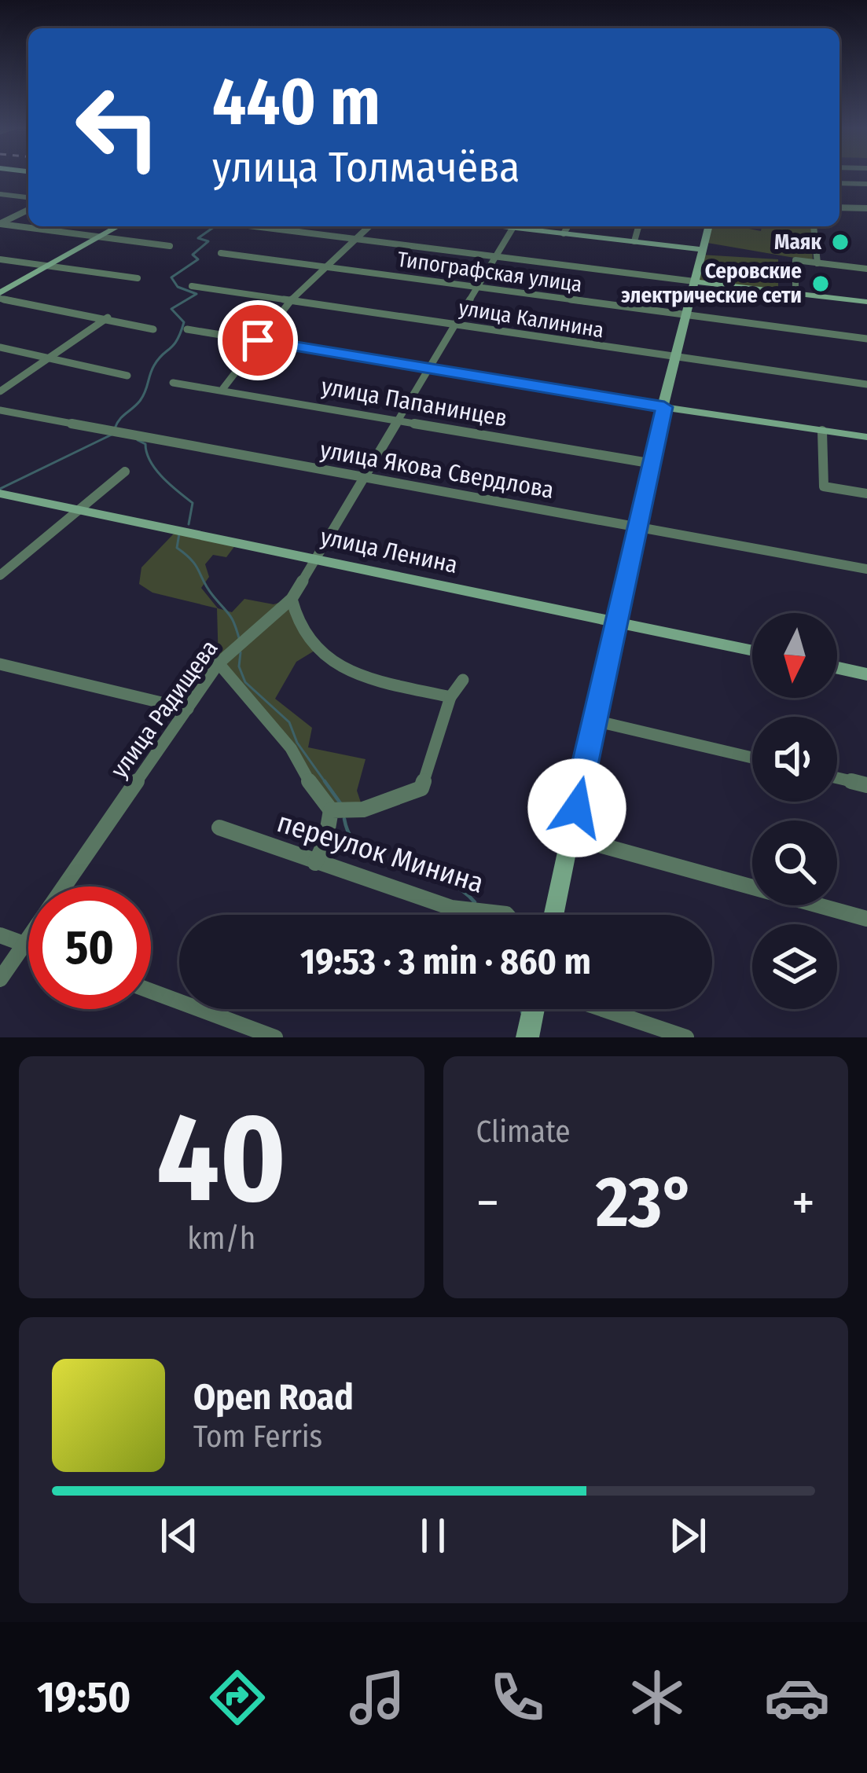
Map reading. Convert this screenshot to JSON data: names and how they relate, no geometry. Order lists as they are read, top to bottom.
{
  "streets": {
    "main road": ["улица Ленина"],
    "street": [
      "Типографская улица",
      "улица Калинина",
      "улица Папанинцев",
      "улица Якова Свердлова",
      "улица Радищева",
      "переулок Минина"
    ]
  },
  "crossings": [
    ["Типографская улица", "улица Радищева"],
    ["улица Калинина", "улица Радищева"],
    ["улица Папанинцев", "улица Радищева"],
    ["улица Якова Свердлова", "улица Радищева"],
    ["улица Ленина", "улица Радищева"]
  ],
  "places": ["Маяк", "Серовские электрические сети"],
  "north": "bottom",
  "page": {
    "turn": ["440 m", "улица Толмачёва"],
    "limit": "50",
    "trip": "19:53 · 3 min · 860 m",
    "tile": [
      ["40", "km/h"],
      "Climate"
    ],
    "heat": ["−", "23°", "+"],
    "song": ["Open Road", "Tom Ferris"],
    "tabs": "19:50"
  }
}
